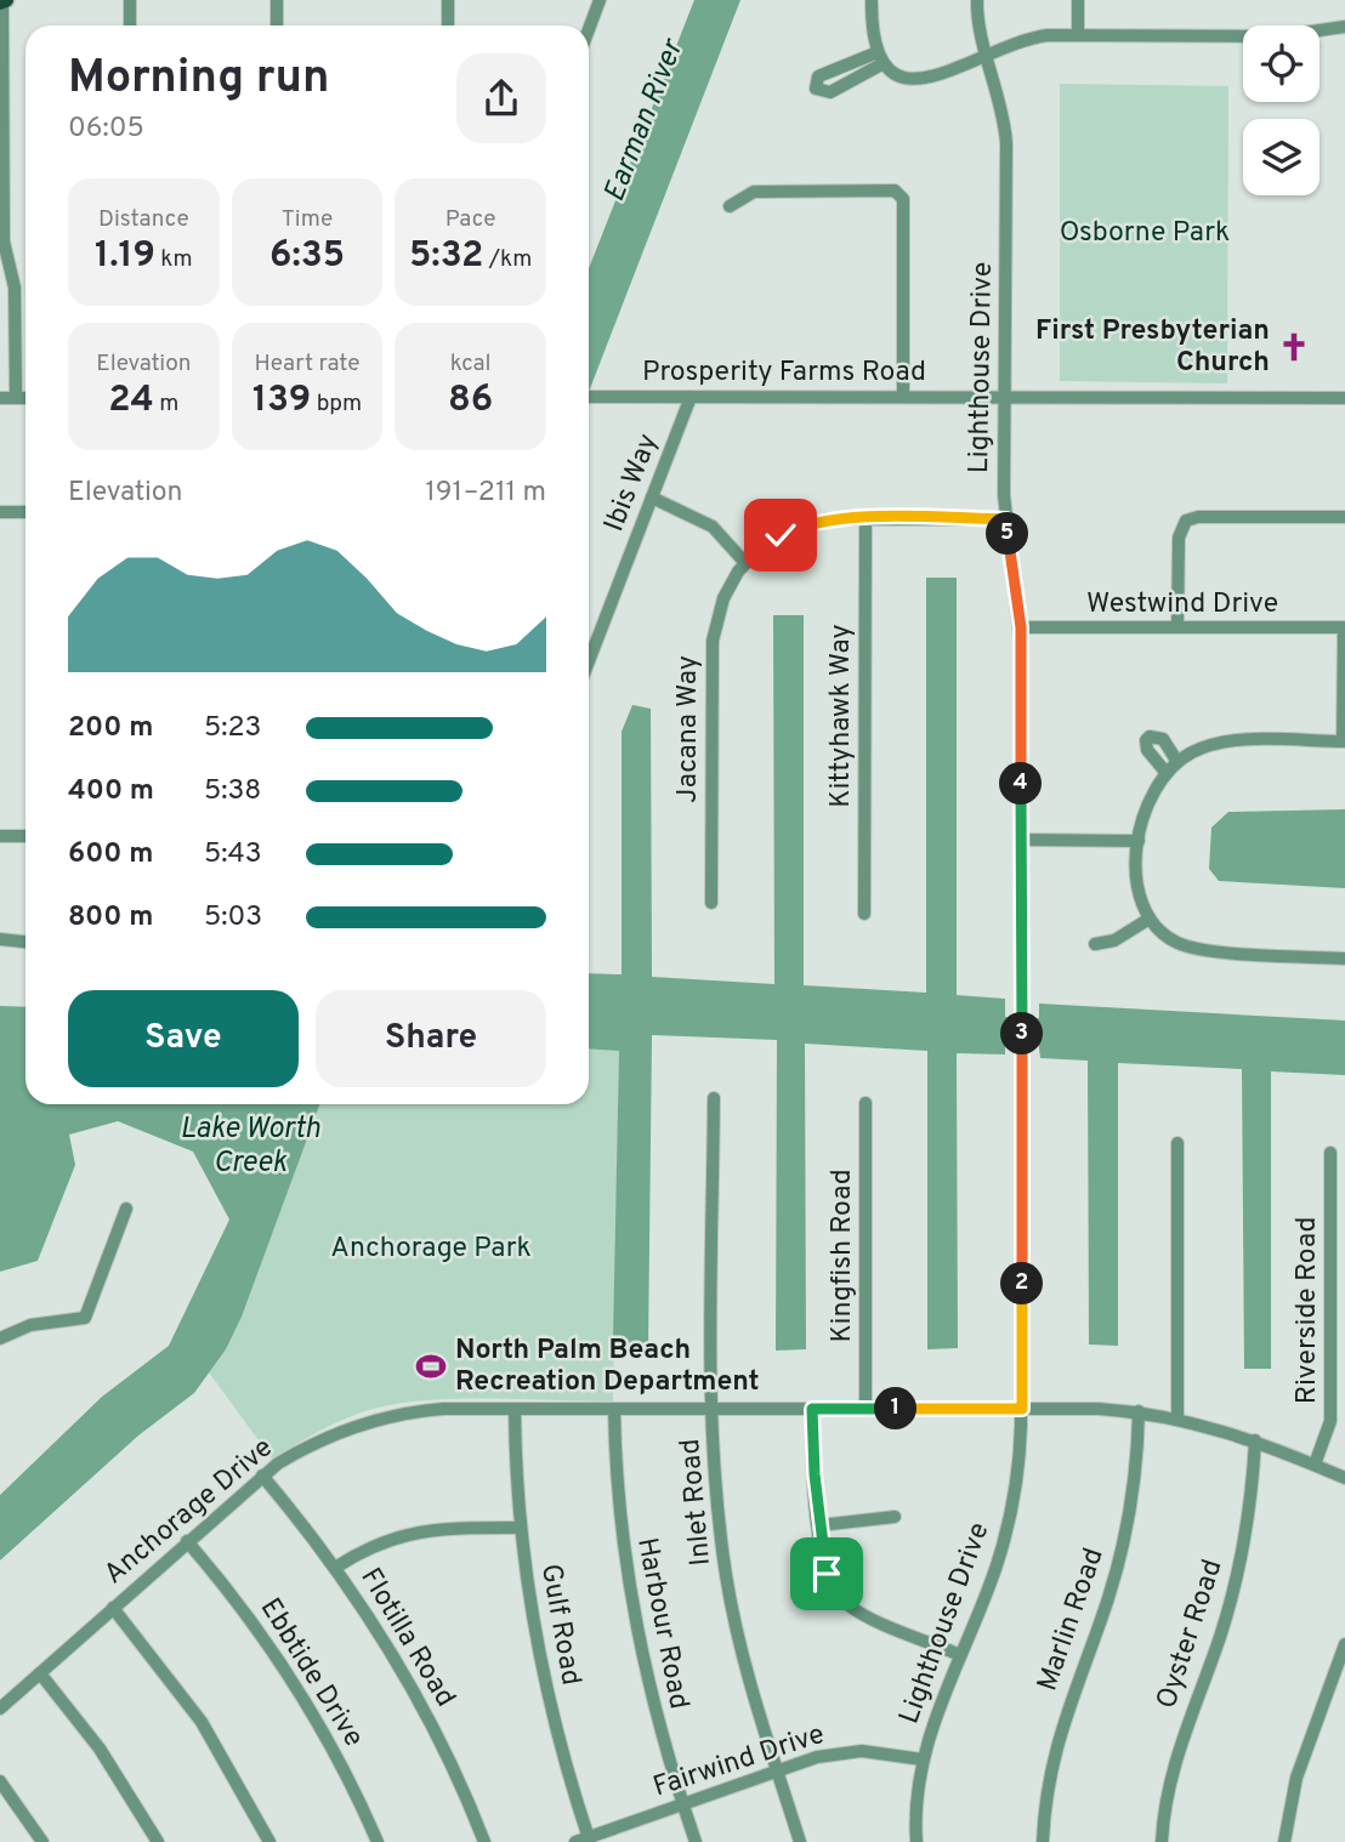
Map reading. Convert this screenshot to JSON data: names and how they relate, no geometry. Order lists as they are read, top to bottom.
{
  "streets": {
    "street": [
      "Lighthouse Drive",
      "Prosperity Farms Road",
      "Ibis Way",
      "Westwind Drive",
      "Kittyhawk Way",
      "Jacana Way",
      "Kingfish Road",
      "Riverside Road",
      "Inlet Road",
      "Anchorage Drive",
      "Marlin Road",
      "Harbour Road",
      "Gulf Road",
      "Oyster Road",
      "Flotilla Road",
      "Ebbtide Drive",
      "Fairwind Drive"
    ]
  },
  "crossings": [
    ["Lighthouse Drive", "Prosperity Farms Road"],
    ["Lighthouse Drive", "Westwind Drive"],
    ["Lighthouse Drive", "Anchorage Drive"],
    ["Lighthouse Drive", "Fairwind Drive"],
    ["Prosperity Farms Road", "Ibis Way"],
    ["Kingfish Road", "Anchorage Drive"],
    ["Riverside Road", "Anchorage Drive"],
    ["Inlet Road", "Anchorage Drive"],
    ["Inlet Road", "Fairwind Drive"],
    ["Anchorage Drive", "Marlin Road"],
    ["Anchorage Drive", "Harbour Road"],
    ["Anchorage Drive", "Gulf Road"],
    ["Anchorage Drive", "Oyster Road"],
    ["Anchorage Drive", "Flotilla Road"],
    ["Anchorage Drive", "Ebbtide Drive"],
    ["Harbour Road", "Fairwind Drive"],
    ["Gulf Road", "Fairwind Drive"]
  ],
  "water": ["Earman River", "Lake Worth Creek"],
  "parks": ["Osborne Park", "Anchorage Park"],
  "places": {
    "church": ["First Presbyterian Church"],
    "sports": ["North Palm Beach Recreation Department"]
  },
  "page": {
    "heading": ["Morning run", "06:05"],
    "stats": [
      ["Distance", "1.19 km"],
      ["Time", "6:35"],
      ["Pace", "5:32 /km"],
      ["Elevation", "24 m"],
      ["Heart rate", "139 bpm"],
      ["kcal", "86"]
    ],
    "chart": ["Elevation", "191–211 m"],
    "pins": [
      "5",
      "4",
      "3",
      "2",
      "1"
    ],
    "list": [
      {
        "name": "200 m",
        "note": "5:23"
      },
      {
        "name": "400 m",
        "note": "5:38"
      },
      {
        "name": "600 m",
        "note": "5:43"
      },
      {
        "name": "800 m",
        "note": "5:03"
      }
    ],
    "buttons": ["Save", "Share"]
  }
}
